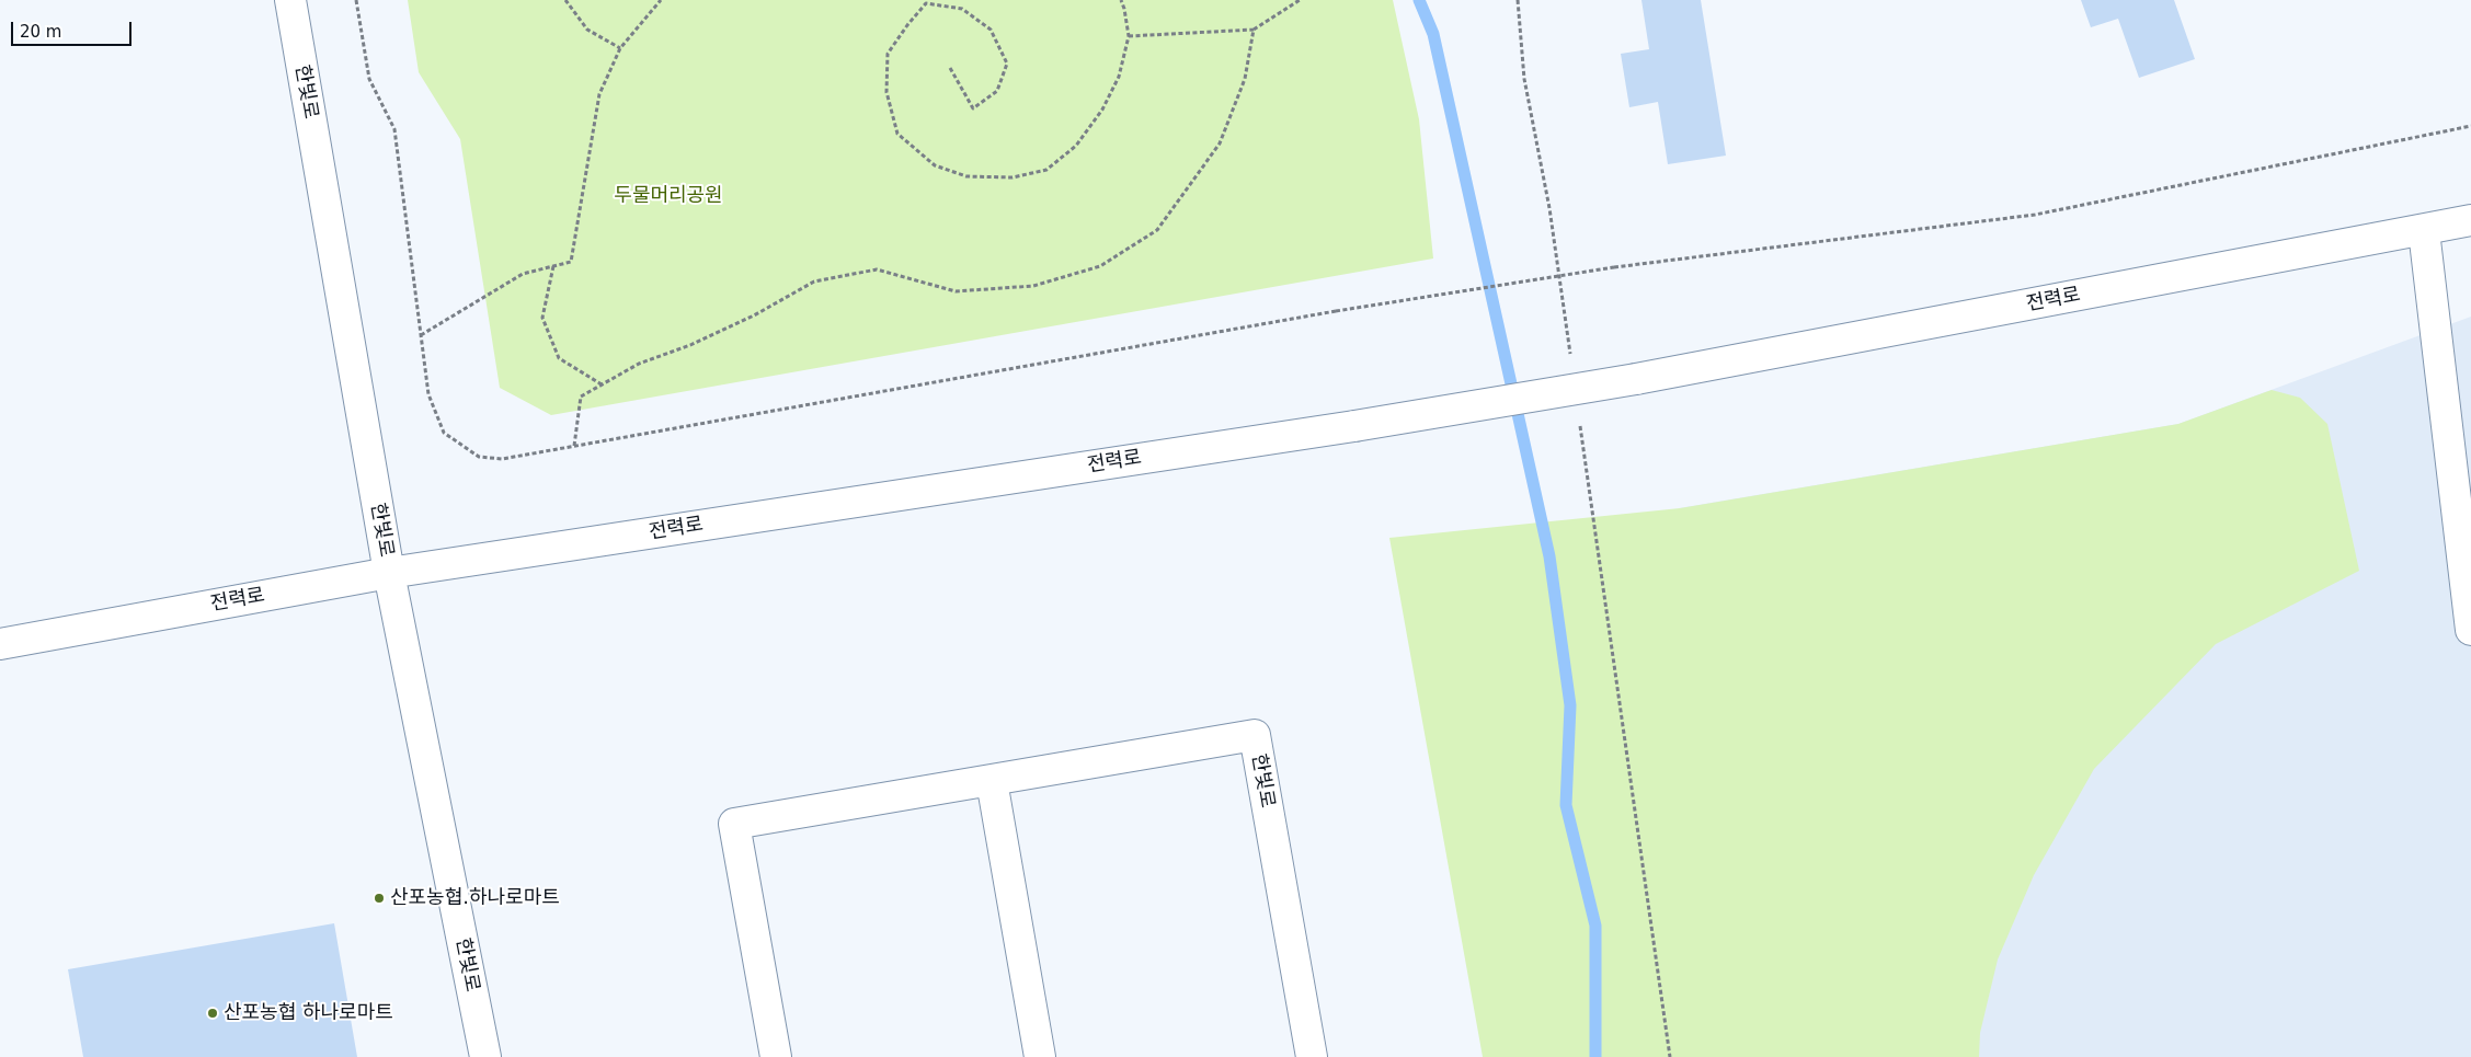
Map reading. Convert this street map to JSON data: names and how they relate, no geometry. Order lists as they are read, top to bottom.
{
  "streets": {
    "street": ["한빛로", "전력로"]
  },
  "crossings": [
    ["한빛로", "전력로"]
  ],
  "parks": ["두물머리공원"],
  "places": ["산포농협.하나로마트", "산포농협 하나로마트"],
  "scale_bar": "20 m"
}
